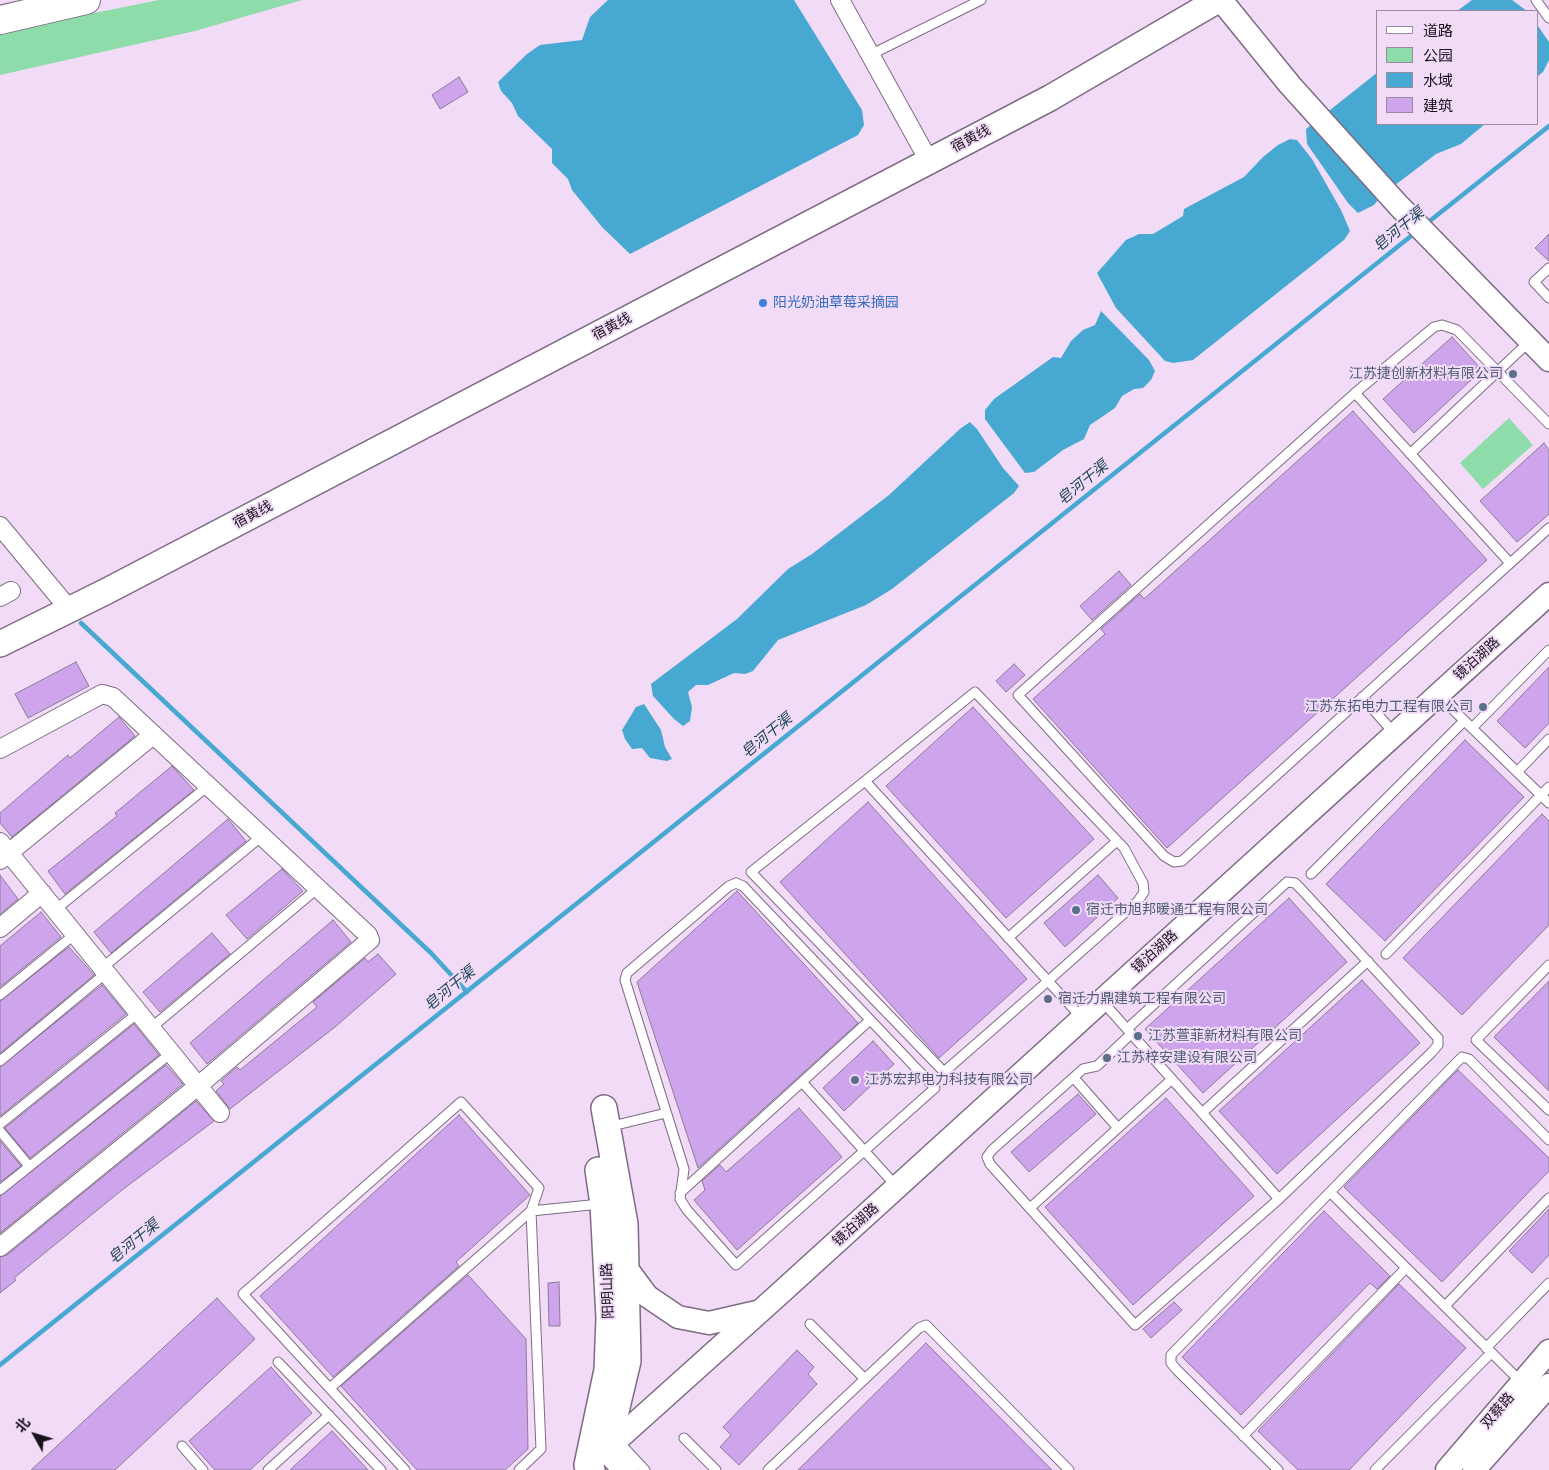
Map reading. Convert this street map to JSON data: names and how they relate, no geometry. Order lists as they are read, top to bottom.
{
  "streets": {
    "main road": ["宿黄线", "阳明山路"],
    "street": ["镜泊湖路", "双蔡路"]
  },
  "crossings": [
    ["镜泊湖路", "阳明山路"]
  ],
  "water": ["皂河干渠"],
  "places": [
    "阳光奶油草莓采摘园",
    "江苏捷创新材料有限公司",
    "江苏东拓电力工程有限公司",
    "宿迁市旭邦暖通工程有限公司",
    "宿迁力鼎建筑工程有限公司",
    "江苏萱菲新材料有限公司",
    "江苏梓安建设有限公司",
    "江苏宏邦电力科技有限公司"
  ],
  "legend": [
    "道路",
    "公园",
    "水域",
    "建筑"
  ],
  "north": "top left"
}
